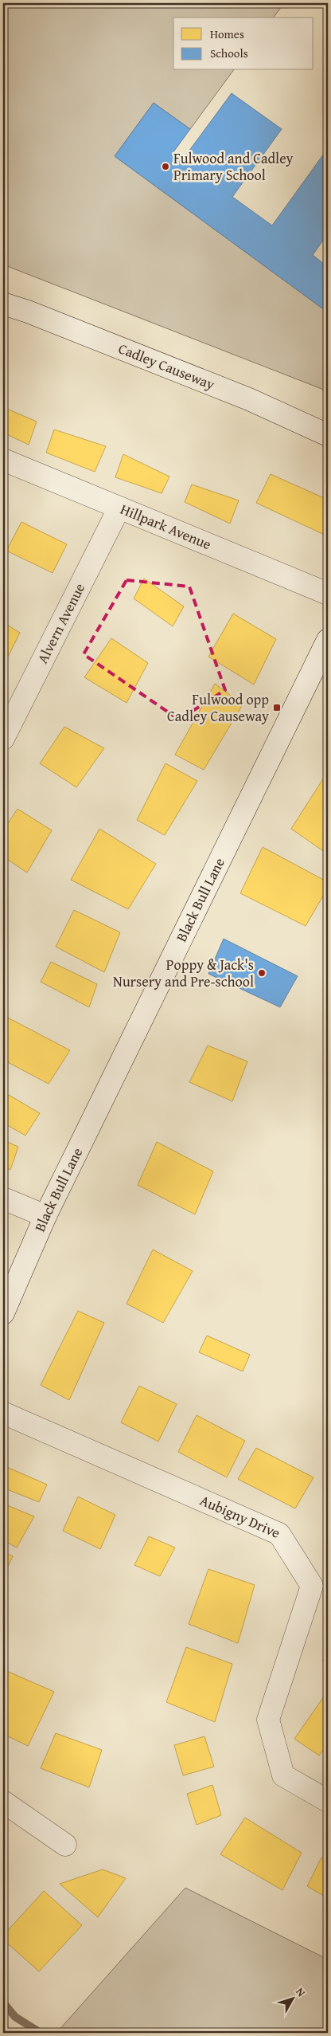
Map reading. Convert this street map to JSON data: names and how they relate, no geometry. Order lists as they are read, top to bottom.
{
  "streets": {
    "street": [
      "Cadley Causeway",
      "Hillpark Avenue",
      "Alvern Avenue",
      "Black Bull Lane",
      "Aubigny Drive"
    ]
  },
  "crossings": [
    ["Hillpark Avenue", "Alvern Avenue"]
  ],
  "places": {
    "other": ["Fulwood and Cadley Primary School", "Poppy & Jack's Nursery and Pre-school"],
    "transit": ["Fulwood opp Cadley Causeway"]
  },
  "legend": ["Homes", "Schools"],
  "north": "top right"
}
